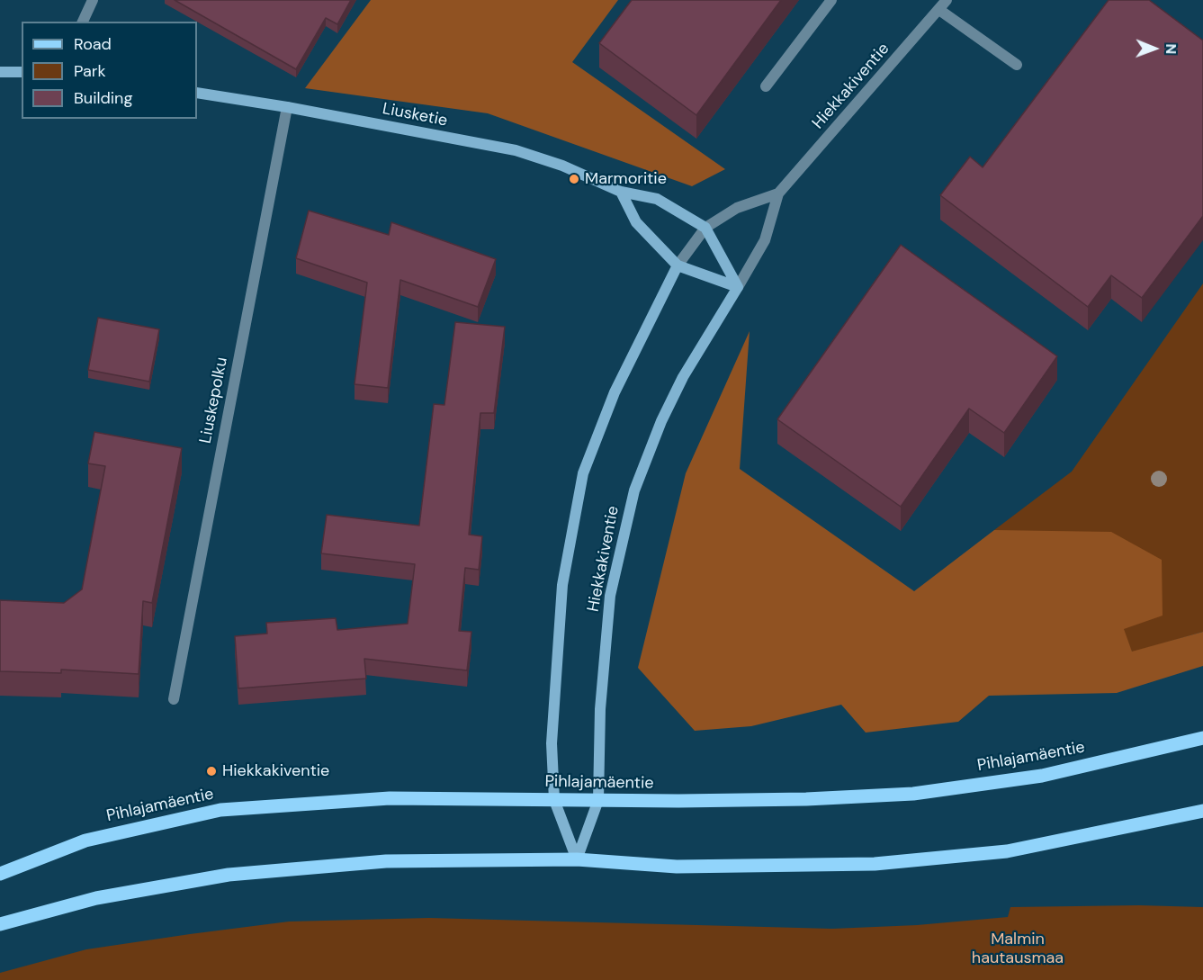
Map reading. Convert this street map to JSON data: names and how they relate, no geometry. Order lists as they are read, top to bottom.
{
  "streets": {
    "main road": ["Pihlajamäentie"],
    "street": ["Hiekkakiventie", "Liusketie", "Liuskepolku"]
  },
  "crossings": [
    ["Hiekkakiventie", "Liusketie"],
    ["Hiekkakiventie", "Pihlajamäentie"],
    ["Liusketie", "Liuskepolku"]
  ],
  "parks": ["Malmin hautausmaa"],
  "places": ["Marmoritie", "Hiekkakiventie"],
  "legend": ["Road", "Park", "Building"],
  "north": "right"
}
